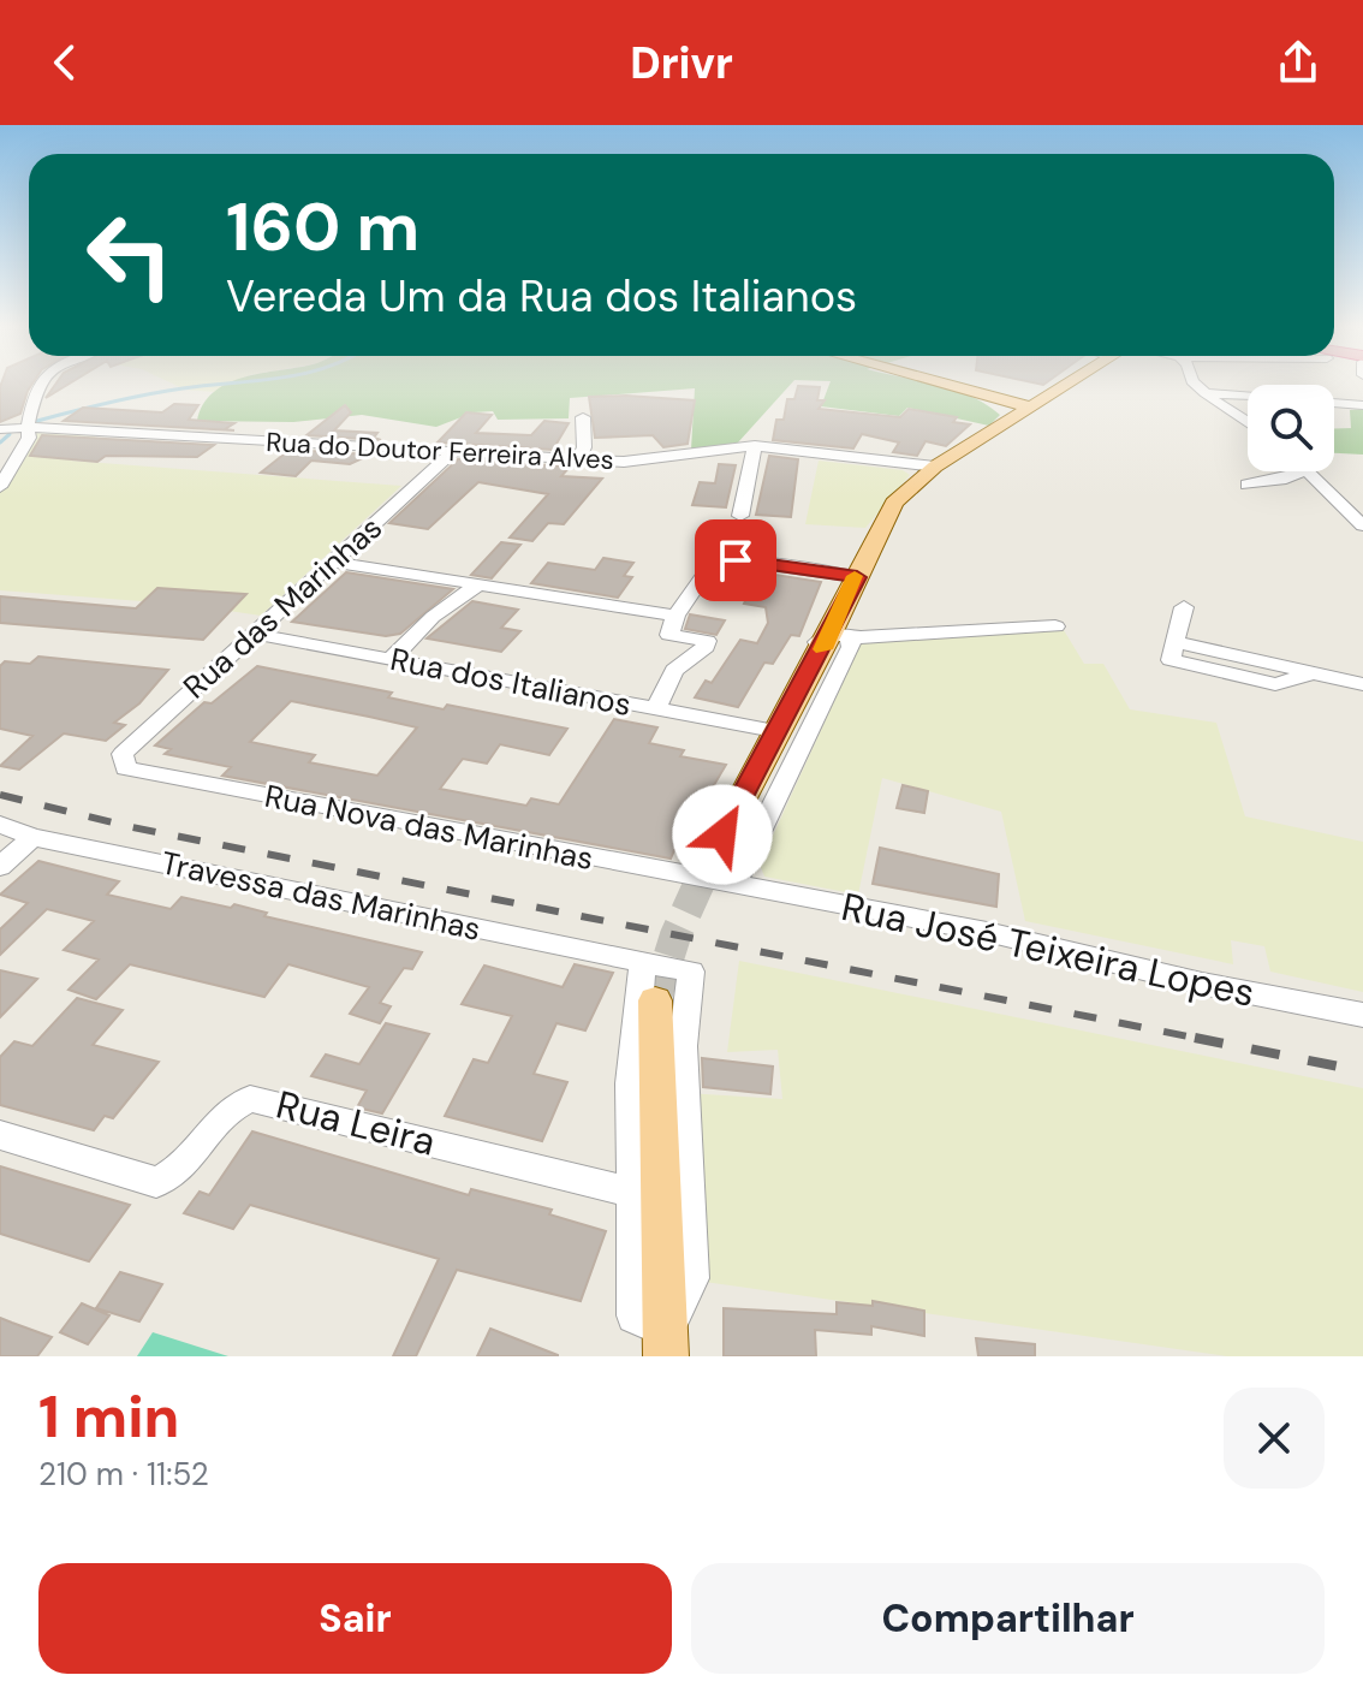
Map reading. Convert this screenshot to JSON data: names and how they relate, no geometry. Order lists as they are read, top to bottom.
{
  "streets": {
    "street": [
      "Rua do Doutor Ferreira Alves",
      "Rua das Marinhas",
      "Rua dos Italianos",
      "Rua Nova das Marinhas",
      "Travessa das Marinhas",
      "Rua José Teixeira Lopes",
      "Rua Leira"
    ]
  },
  "crossings": [
    ["Rua do Doutor Ferreira Alves", "Rua das Marinhas"],
    ["Rua das Marinhas", "Rua dos Italianos"],
    ["Rua das Marinhas", "Rua Nova das Marinhas"],
    ["Rua Nova das Marinhas", "Rua José Teixeira Lopes"]
  ],
  "page": {
    "header": "Drivr",
    "turn": ["160 m", "Vereda Um da Rua dos Italianos"],
    "heading": ["1 min", "210 m · 11:52"],
    "buttons": ["Sair", "Compartilhar"]
  }
}
